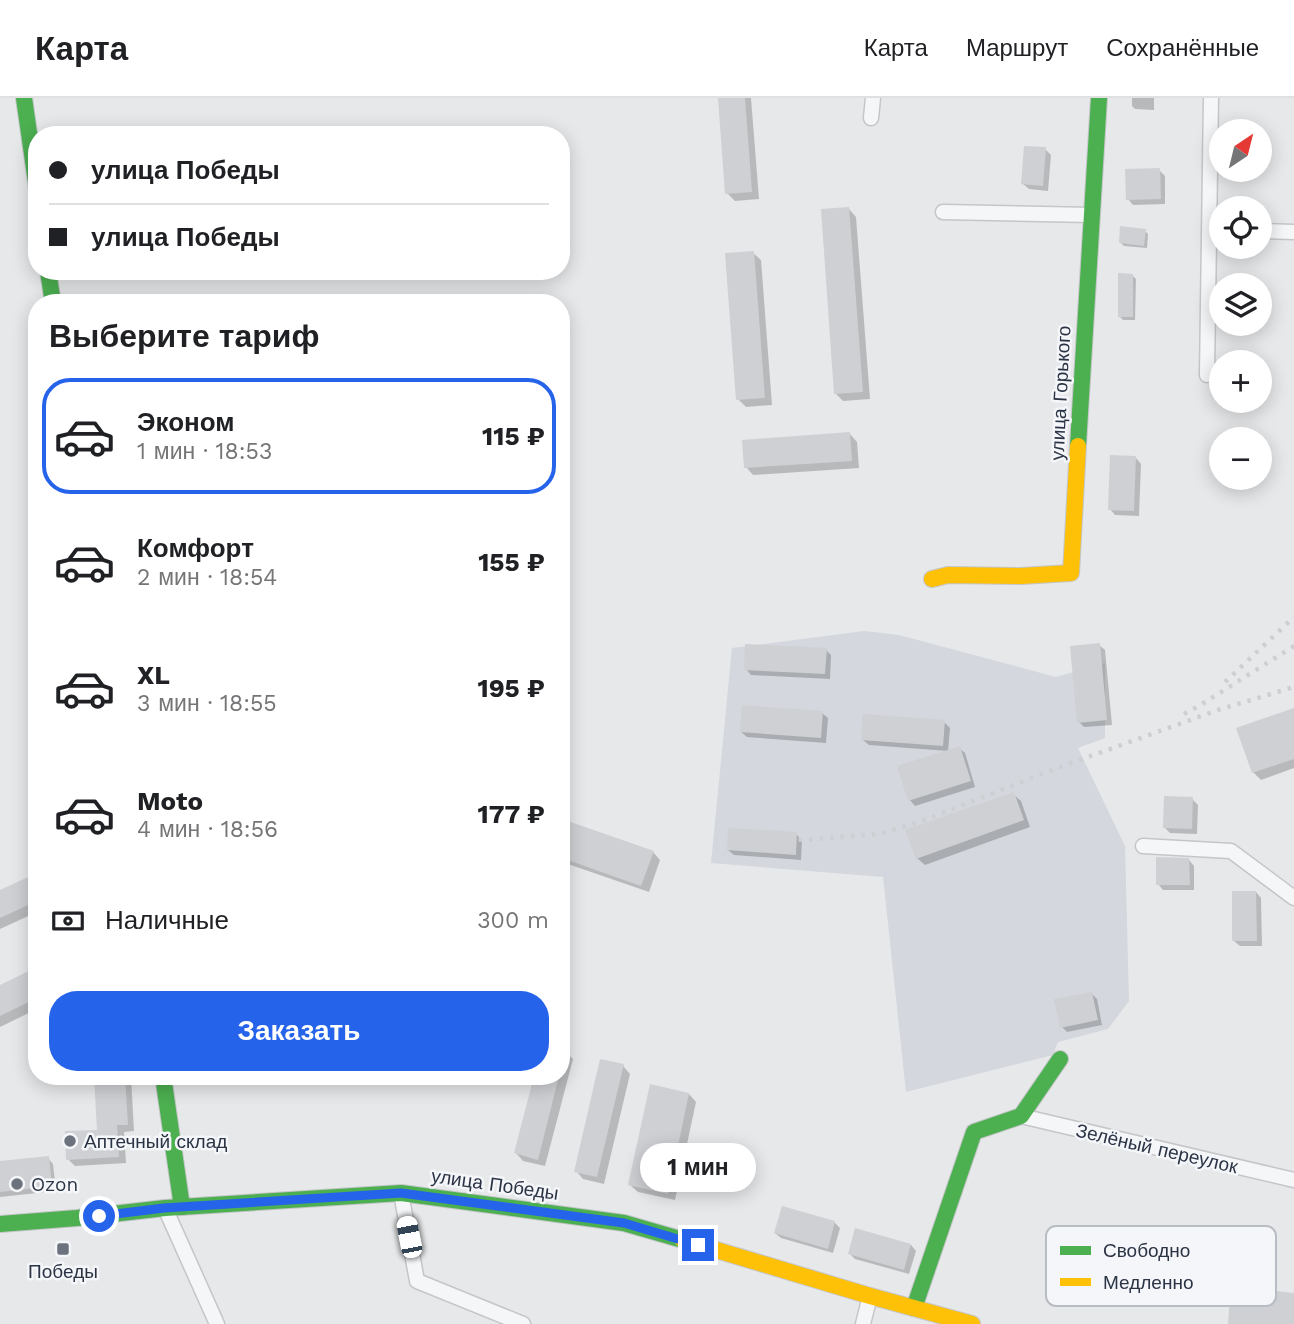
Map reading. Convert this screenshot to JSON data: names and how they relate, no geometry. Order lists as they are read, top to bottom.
{
  "streets": {
    "street": ["улица Горького", "Зелёный переулок", "улица Победы"]
  },
  "places": {
    "other": ["Аптечный склад", "Ozon"],
    "transit": ["Победы"]
  },
  "legend": ["Свободно", "Медленно"],
  "north": "top right",
  "page": {
    "header": "Карта",
    "nav": ["Карта", "Маршрут", "Сохранённые"],
    "map_buttons": ["+", "−"],
    "banner": ["улица Победы", "улица Победы"],
    "heading": "Выберите тариф",
    "list": [
      {
        "name": "Эконом",
        "note": "1 мин · 18:53",
        "value": "115 ₽"
      },
      {
        "name": "Комфорт",
        "note": "2 мин · 18:54",
        "value": "155 ₽"
      },
      {
        "name": "XL",
        "note": "3 мин · 18:55",
        "value": "195 ₽"
      },
      {
        "name": "Moto",
        "note": "4 мин · 18:56",
        "value": "177 ₽"
      }
    ],
    "pay": ["Наличные", "300 m"],
    "buttons": "Заказать",
    "bubble": "1 мин"
  }
}
